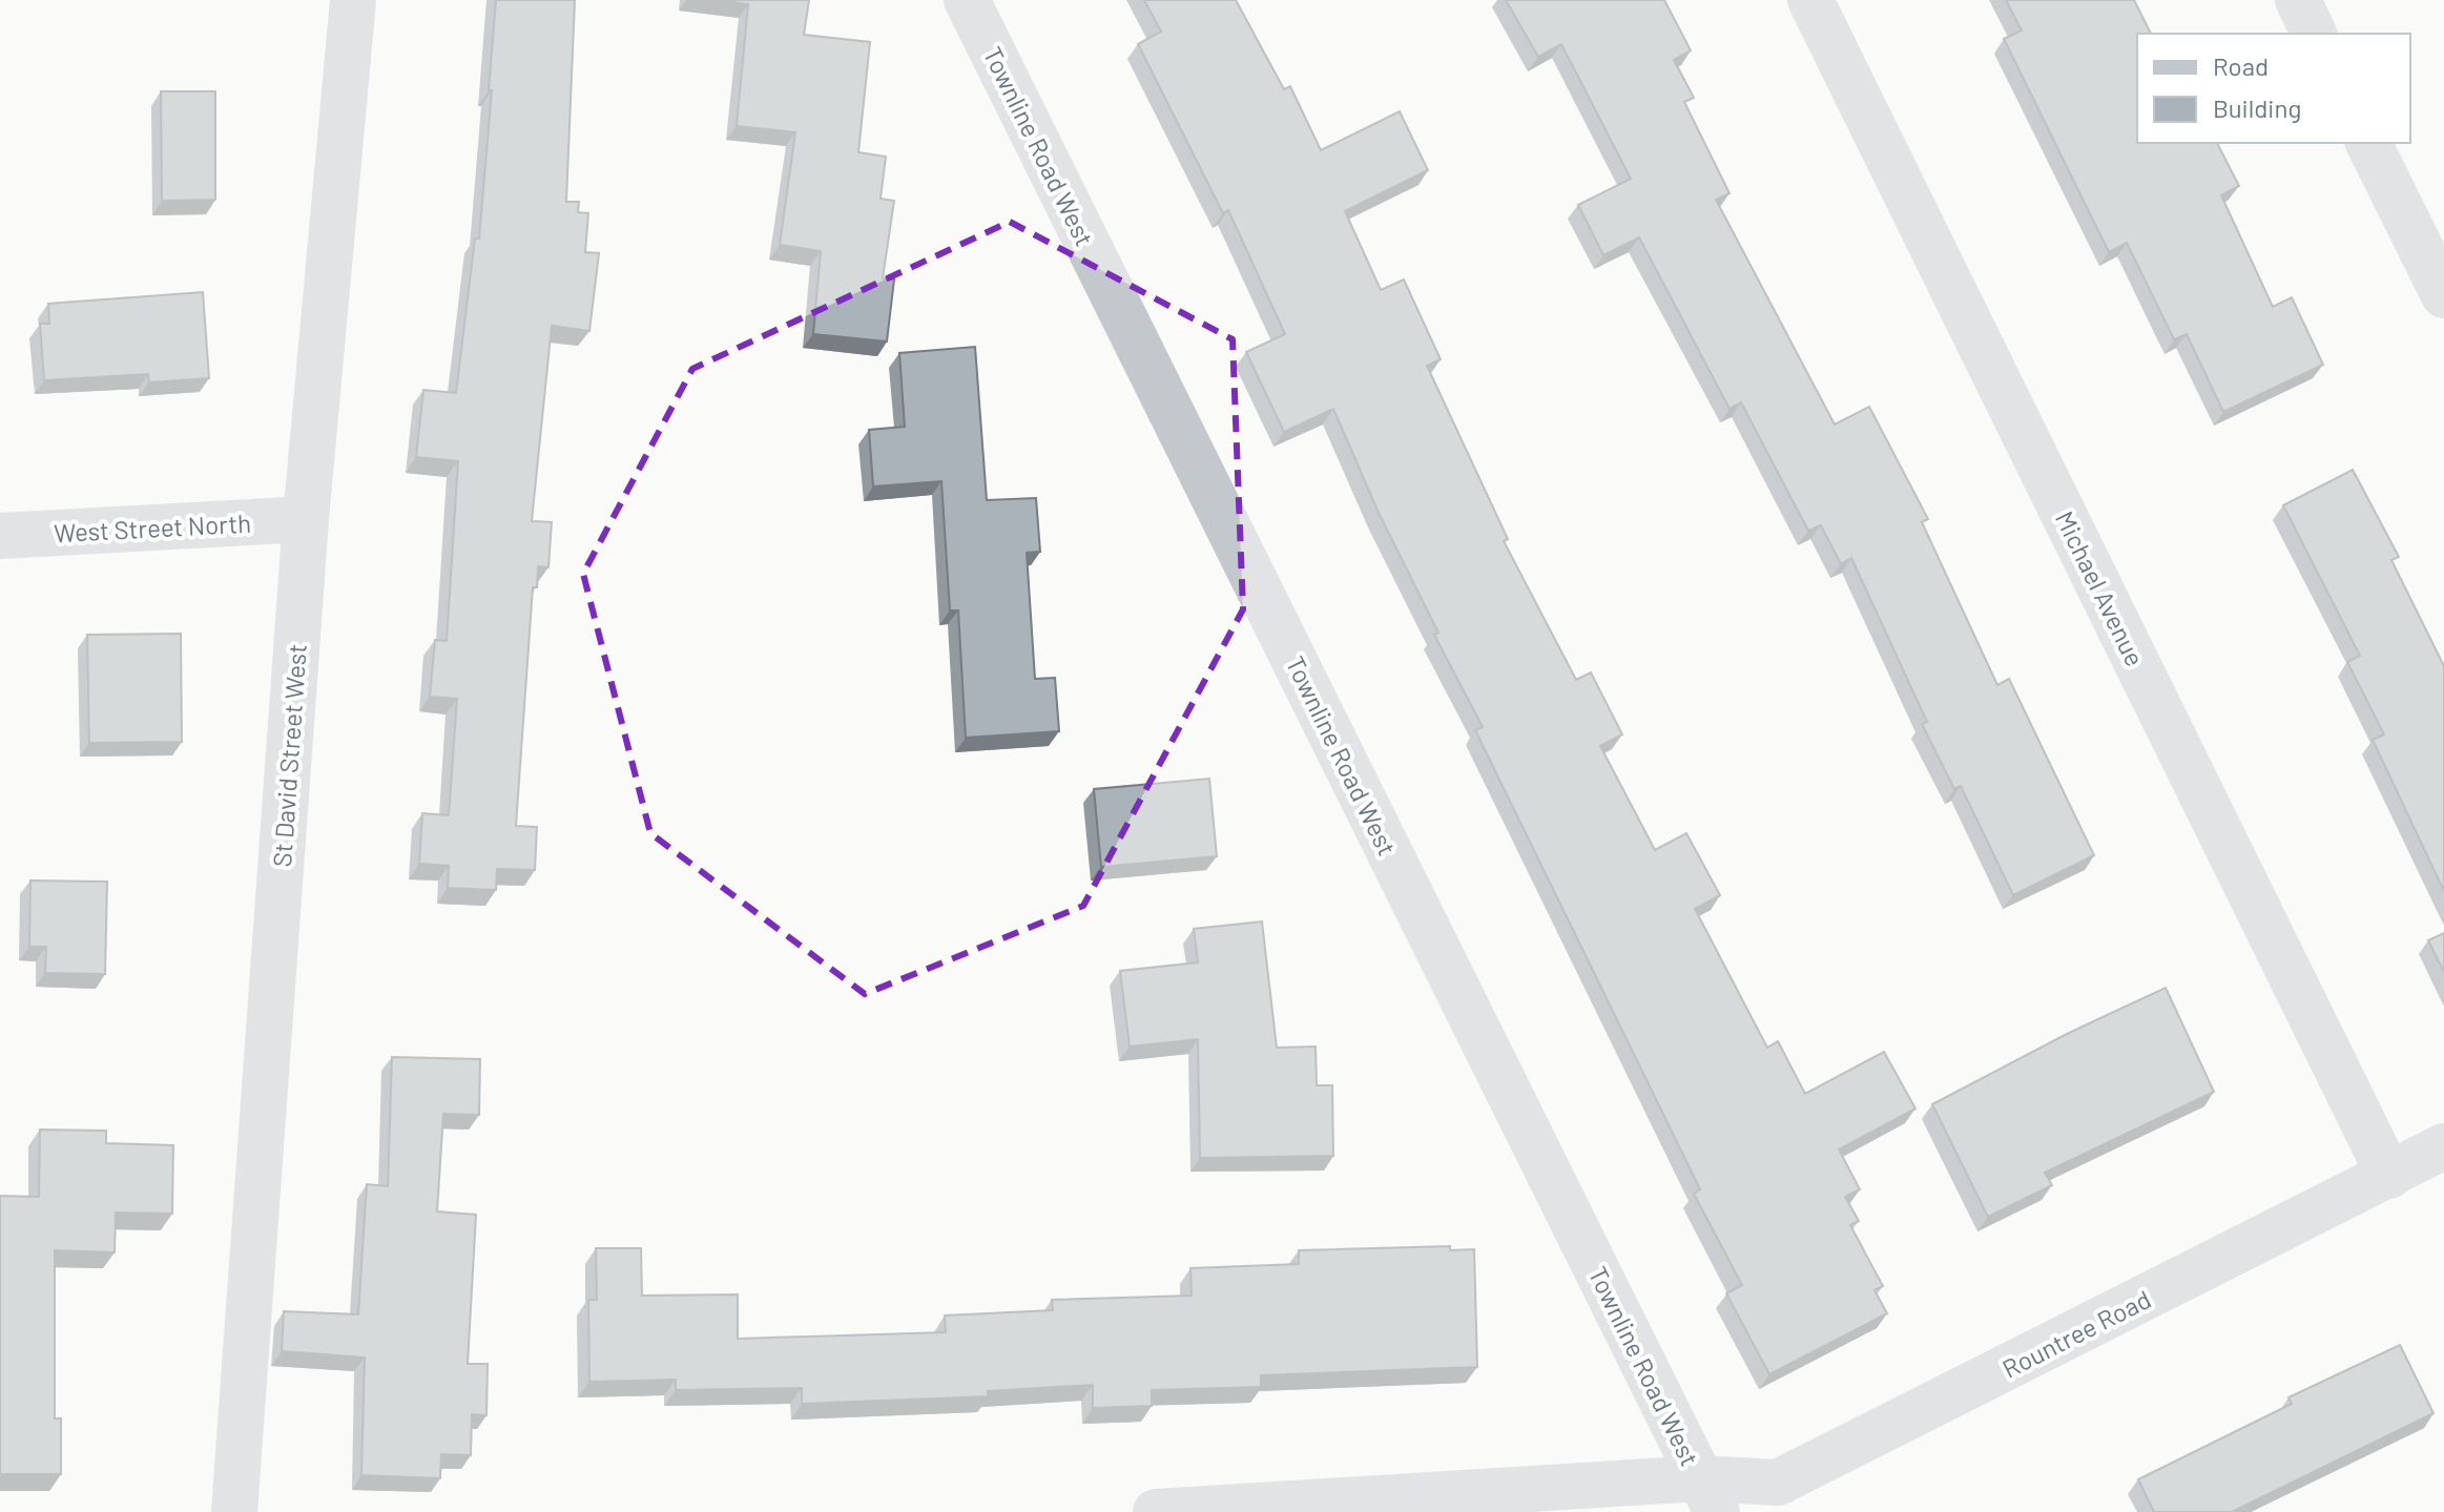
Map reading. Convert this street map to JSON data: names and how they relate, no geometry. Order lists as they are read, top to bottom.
{
  "streets": {
    "street": [
      "Townline Road West",
      "West Street North",
      "Michael Avenue",
      "St David Street West",
      "Rountree Road"
    ]
  },
  "crossings": [
    ["Townline Road West", "Rountree Road"],
    ["West Street North", "St David Street West"],
    ["Michael Avenue", "Rountree Road"]
  ],
  "legend": ["Road", "Building"]
}
